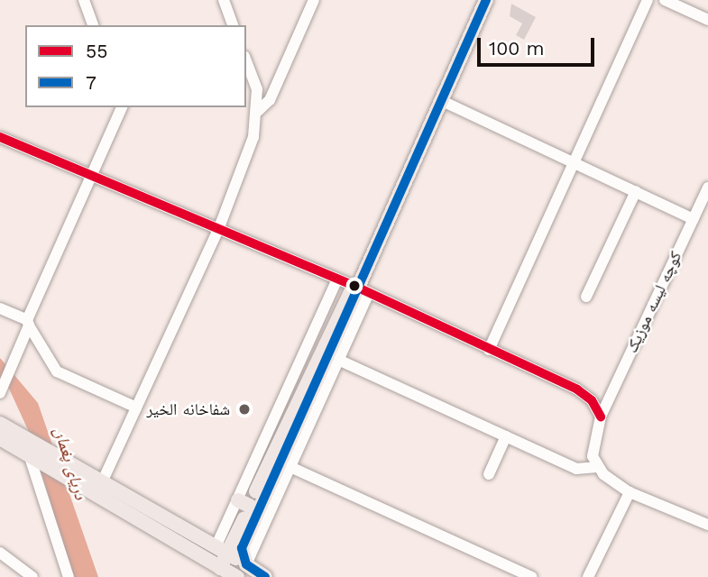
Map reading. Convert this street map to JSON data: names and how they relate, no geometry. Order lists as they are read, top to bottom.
{
  "streets": {
    "street": ["کوچه لیسه موزیک"]
  },
  "water": ["دریای پغمان"],
  "places": ["شفاخانه الخیر"],
  "lines": ["transit line 7", "transit line 55"],
  "legend": ["55", "7"],
  "scale_bar": "100 m"
}
